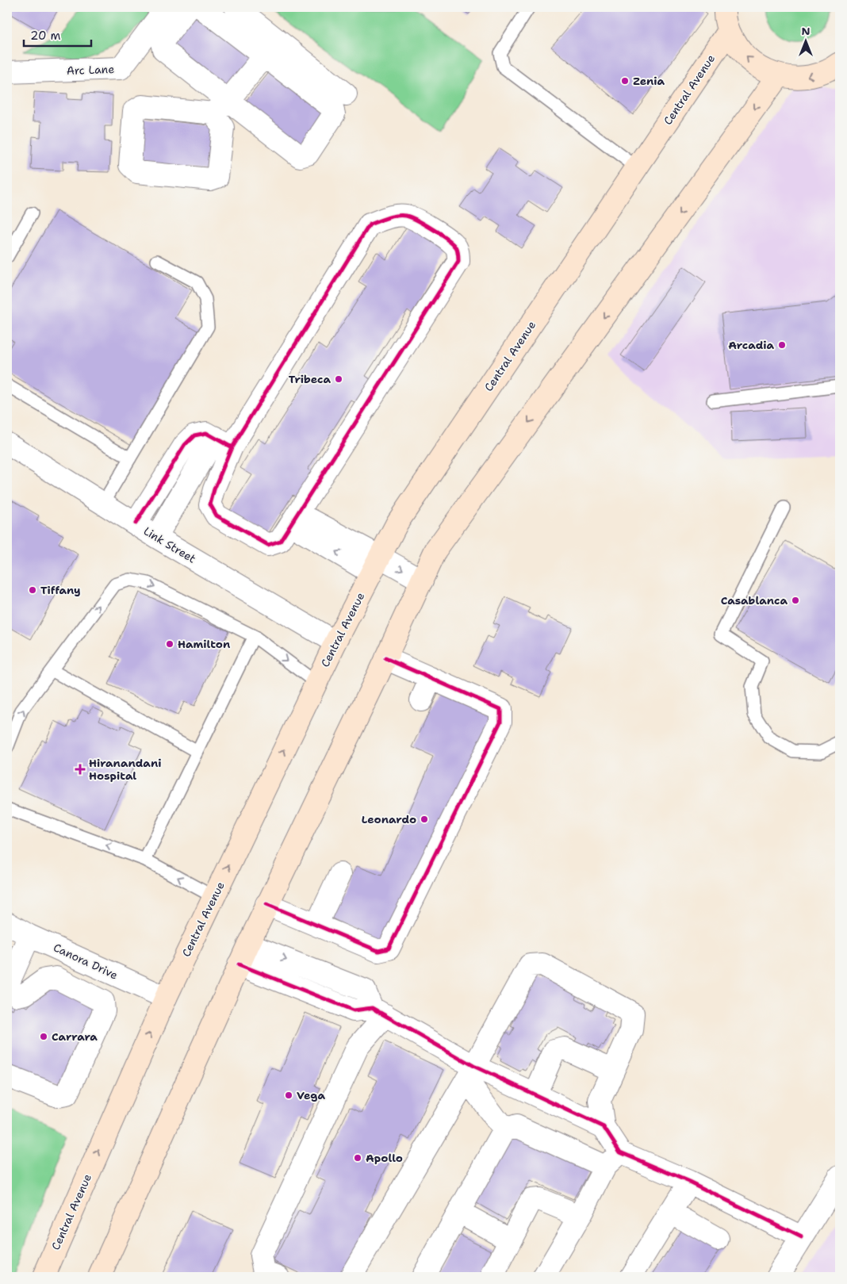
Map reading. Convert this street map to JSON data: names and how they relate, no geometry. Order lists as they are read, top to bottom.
{
  "streets": {
    "main road": ["Central Avenue"],
    "street": ["Arc Lane", "Link Street", "Canora Drive"]
  },
  "crossings": [
    ["Central Avenue", "Link Street"],
    ["Central Avenue", "Canora Drive"]
  ],
  "places": {
    "other": [
      "Zenia",
      "Arcadia",
      "Tribeca",
      "Tiffany",
      "Casablanca",
      "Hamilton",
      "Leonardo",
      "Carrara",
      "Vega",
      "Apollo"
    ],
    "health": ["Hiranandani Hospital"]
  },
  "scale_bar": "20 m",
  "north": "top"
}
